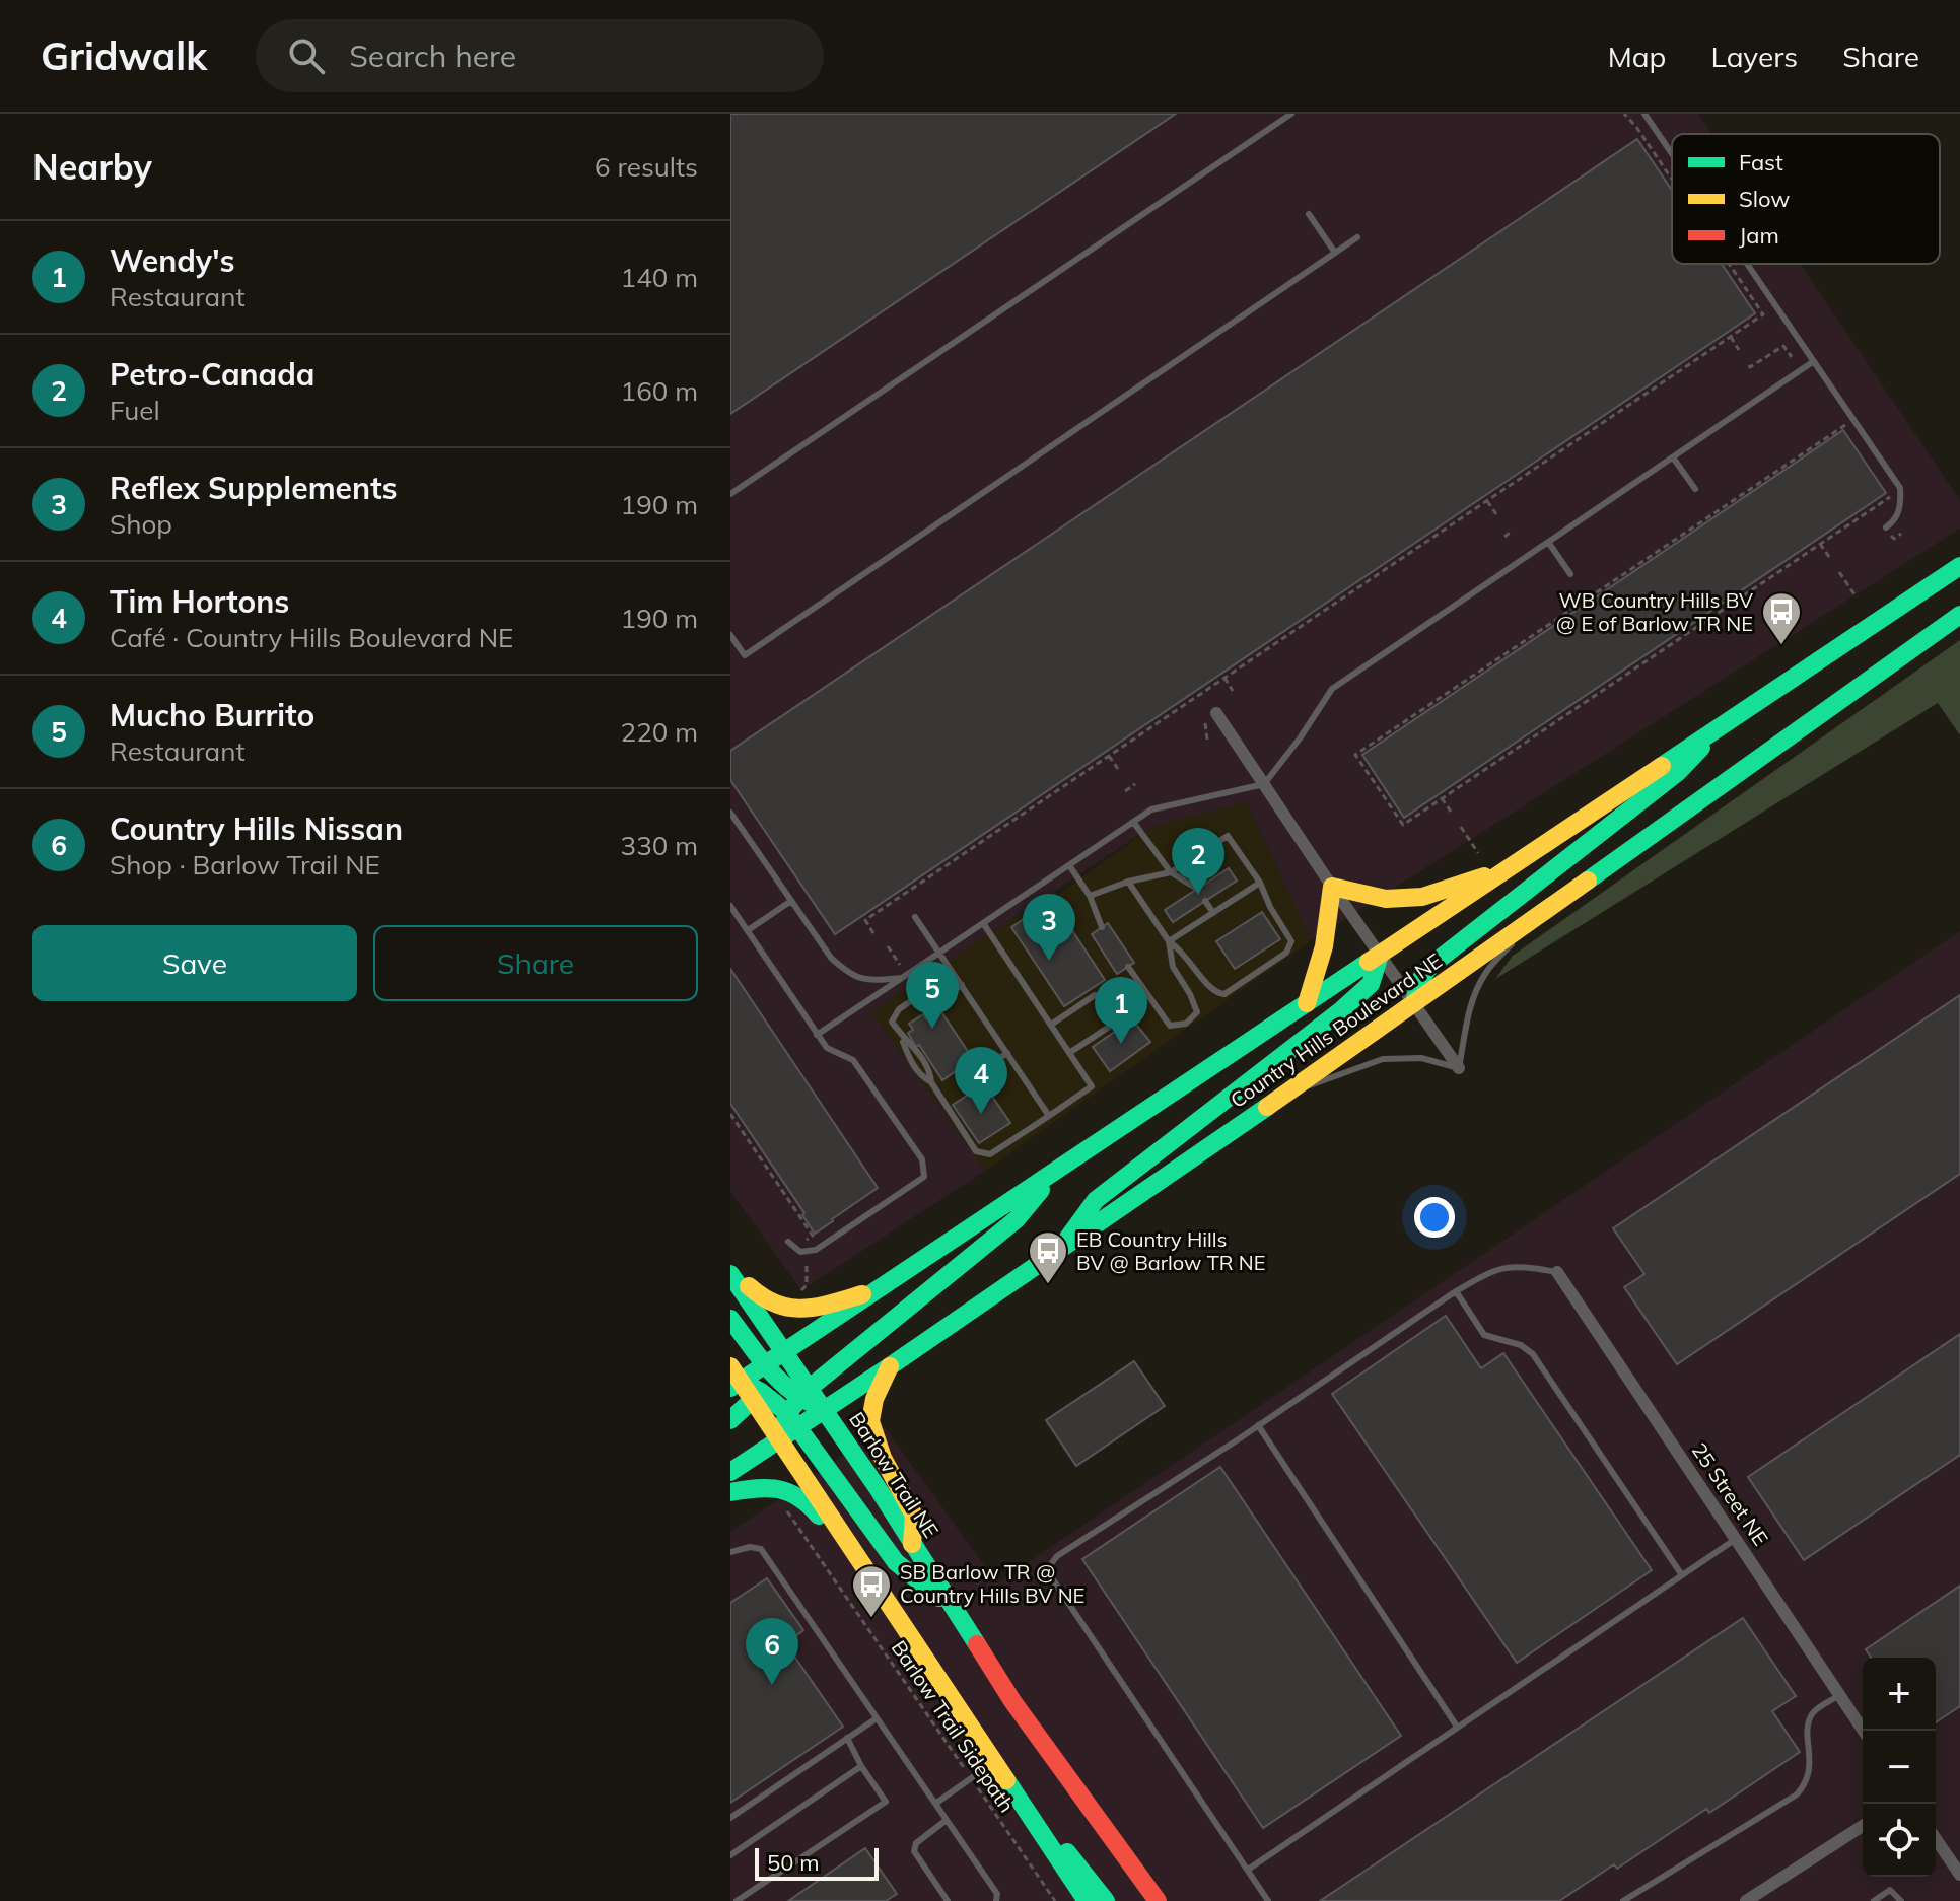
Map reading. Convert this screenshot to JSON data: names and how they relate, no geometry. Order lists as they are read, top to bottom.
{
  "streets": {
    "main road": ["Country Hills Boulevard NE", "Barlow Trail NE"],
    "street": ["25 Street NE"],
    "path": ["Barlow Trail Sidepath"]
  },
  "crossings": [
    ["Country Hills Boulevard NE", "Barlow Trail NE"]
  ],
  "places": {
    "bus stop": ["WB Country Hills BV @ E of Barlow TR NE", "EB Country Hills BV @ Barlow TR NE", "SB Barlow TR @ Country Hills BV NE"]
  },
  "legend": ["Fast", "Slow", "Jam"],
  "scale_bar": "50 m",
  "page": {
    "header": "Gridwalk",
    "search": "Search here",
    "nav": ["Map", "Layers", "Share"],
    "heading": ["Nearby", "6 results"],
    "list": [
      {
        "mark": "1",
        "name": "Wendy's",
        "note": "Restaurant",
        "value": "140 m"
      },
      {
        "mark": "2",
        "name": "Petro-Canada",
        "note": "Fuel",
        "value": "160 m"
      },
      {
        "mark": "3",
        "name": "Reflex Supplements",
        "note": "Shop",
        "value": "190 m"
      },
      {
        "mark": "4",
        "name": "Tim Hortons",
        "note": "Café · Country Hills Boulevard NE",
        "value": "190 m"
      },
      {
        "mark": "5",
        "name": "Mucho Burrito",
        "note": "Restaurant",
        "value": "220 m"
      },
      {
        "mark": "6",
        "name": "Country Hills Nissan",
        "note": "Shop · Barlow Trail NE",
        "value": "330 m"
      }
    ],
    "pins": [
      "2",
      "3",
      "5",
      "1",
      "4",
      "6"
    ],
    "buttons": ["Save", "Share"],
    "map_buttons": ["+", "−"],
    "scale": "50 m"
  }
}
